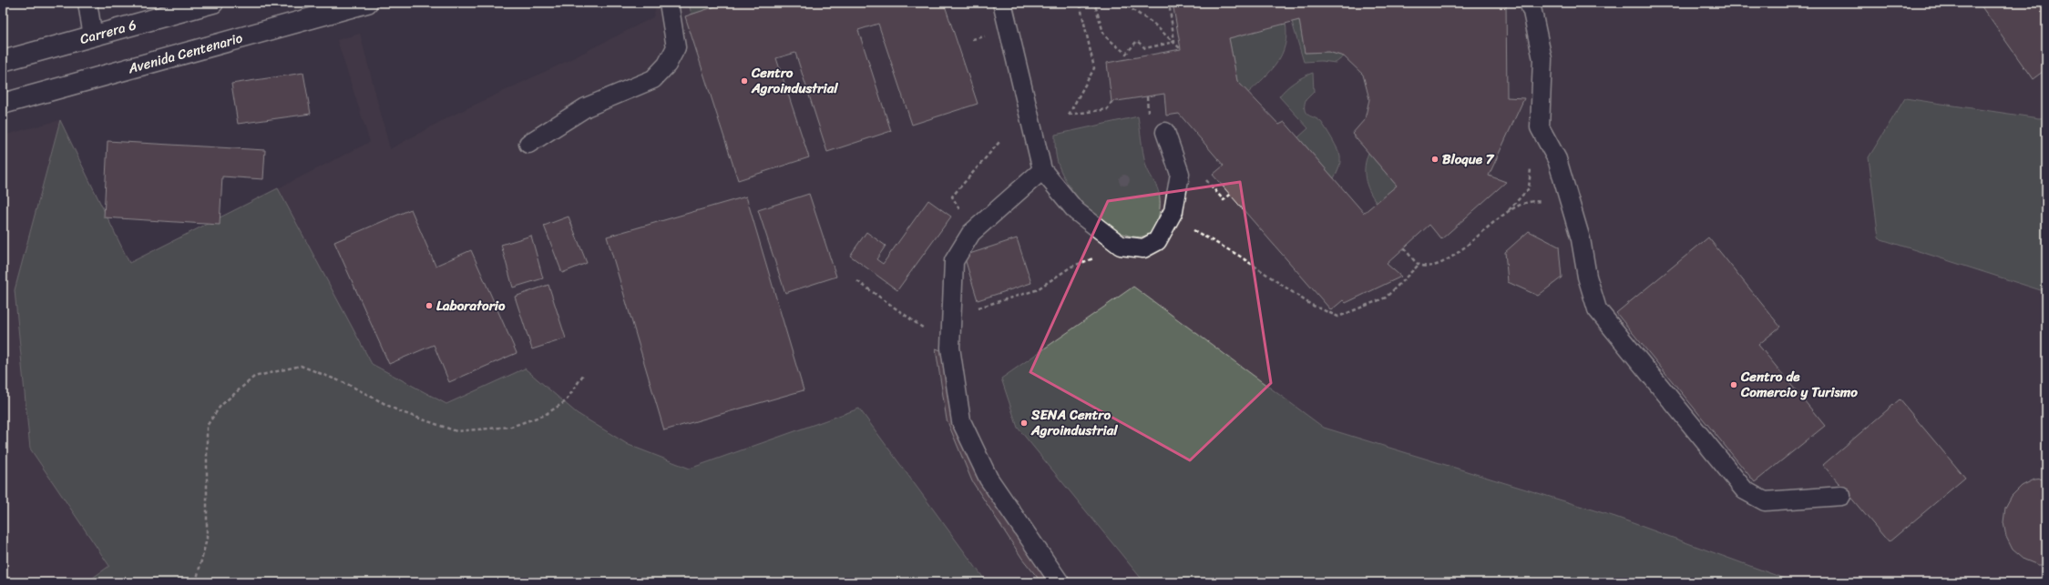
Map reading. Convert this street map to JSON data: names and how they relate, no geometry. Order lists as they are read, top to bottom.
{
  "streets": {
    "main road": ["Carrera 6", "Avenida Centenario"]
  },
  "places": [
    "Centro Agroindustrial",
    "Bloque 7",
    "Laboratorio",
    "Centro de Comercio y Turismo",
    "SENA Centro Agroindustrial"
  ]
}
